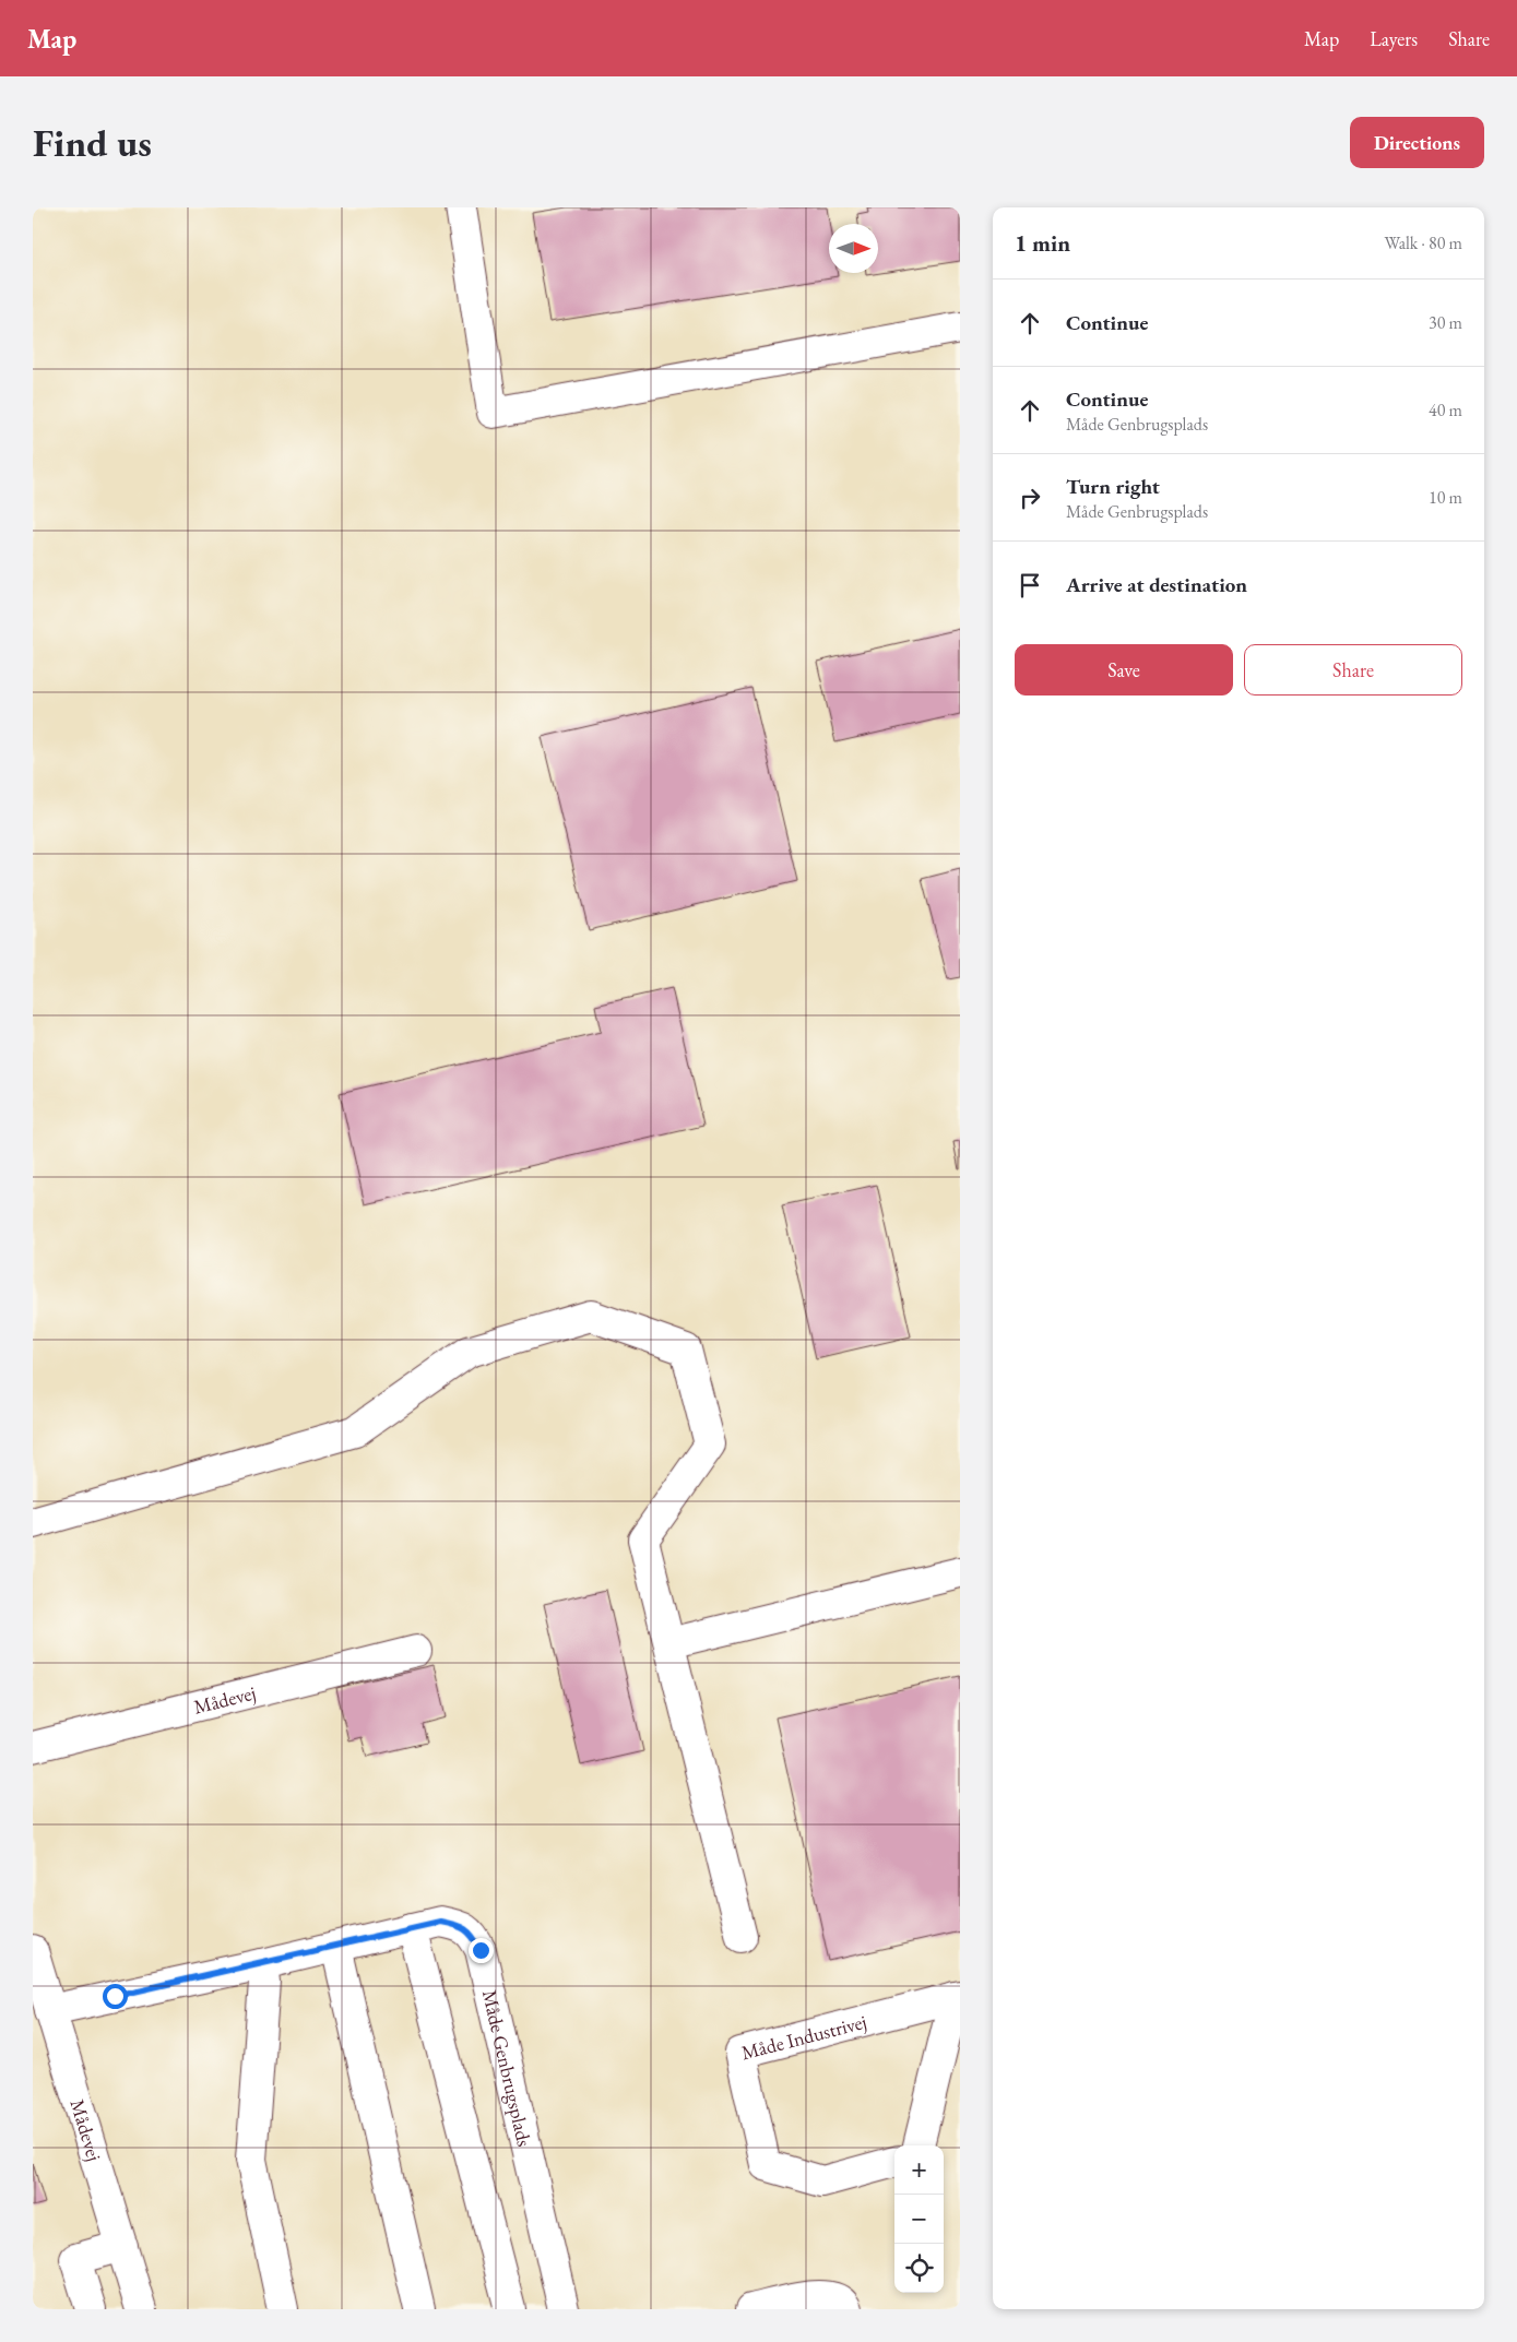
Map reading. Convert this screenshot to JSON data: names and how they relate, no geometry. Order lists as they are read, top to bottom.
{
  "streets": {
    "street": ["Mådevej", "Måde Industrivej", "Måde Genbrugsplads"]
  },
  "crossings": [
    ["Mådevej", "Måde Genbrugsplads"]
  ],
  "north": "right",
  "page": {
    "header": "Map",
    "nav": ["Map", "Layers", "Share"],
    "buttons": [
      "Directions",
      ["Save", "Share"]
    ],
    "title": "Find us",
    "heading": ["1 min", "Walk · 80 m"],
    "list": [
      ["Continue", "30 m"],
      ["Continue", "Måde Genbrugsplads", "40 m"],
      ["Turn right", "Måde Genbrugsplads", "10 m"],
      "Arrive at destination"
    ],
    "map_buttons": ["+", "−"]
  }
}
